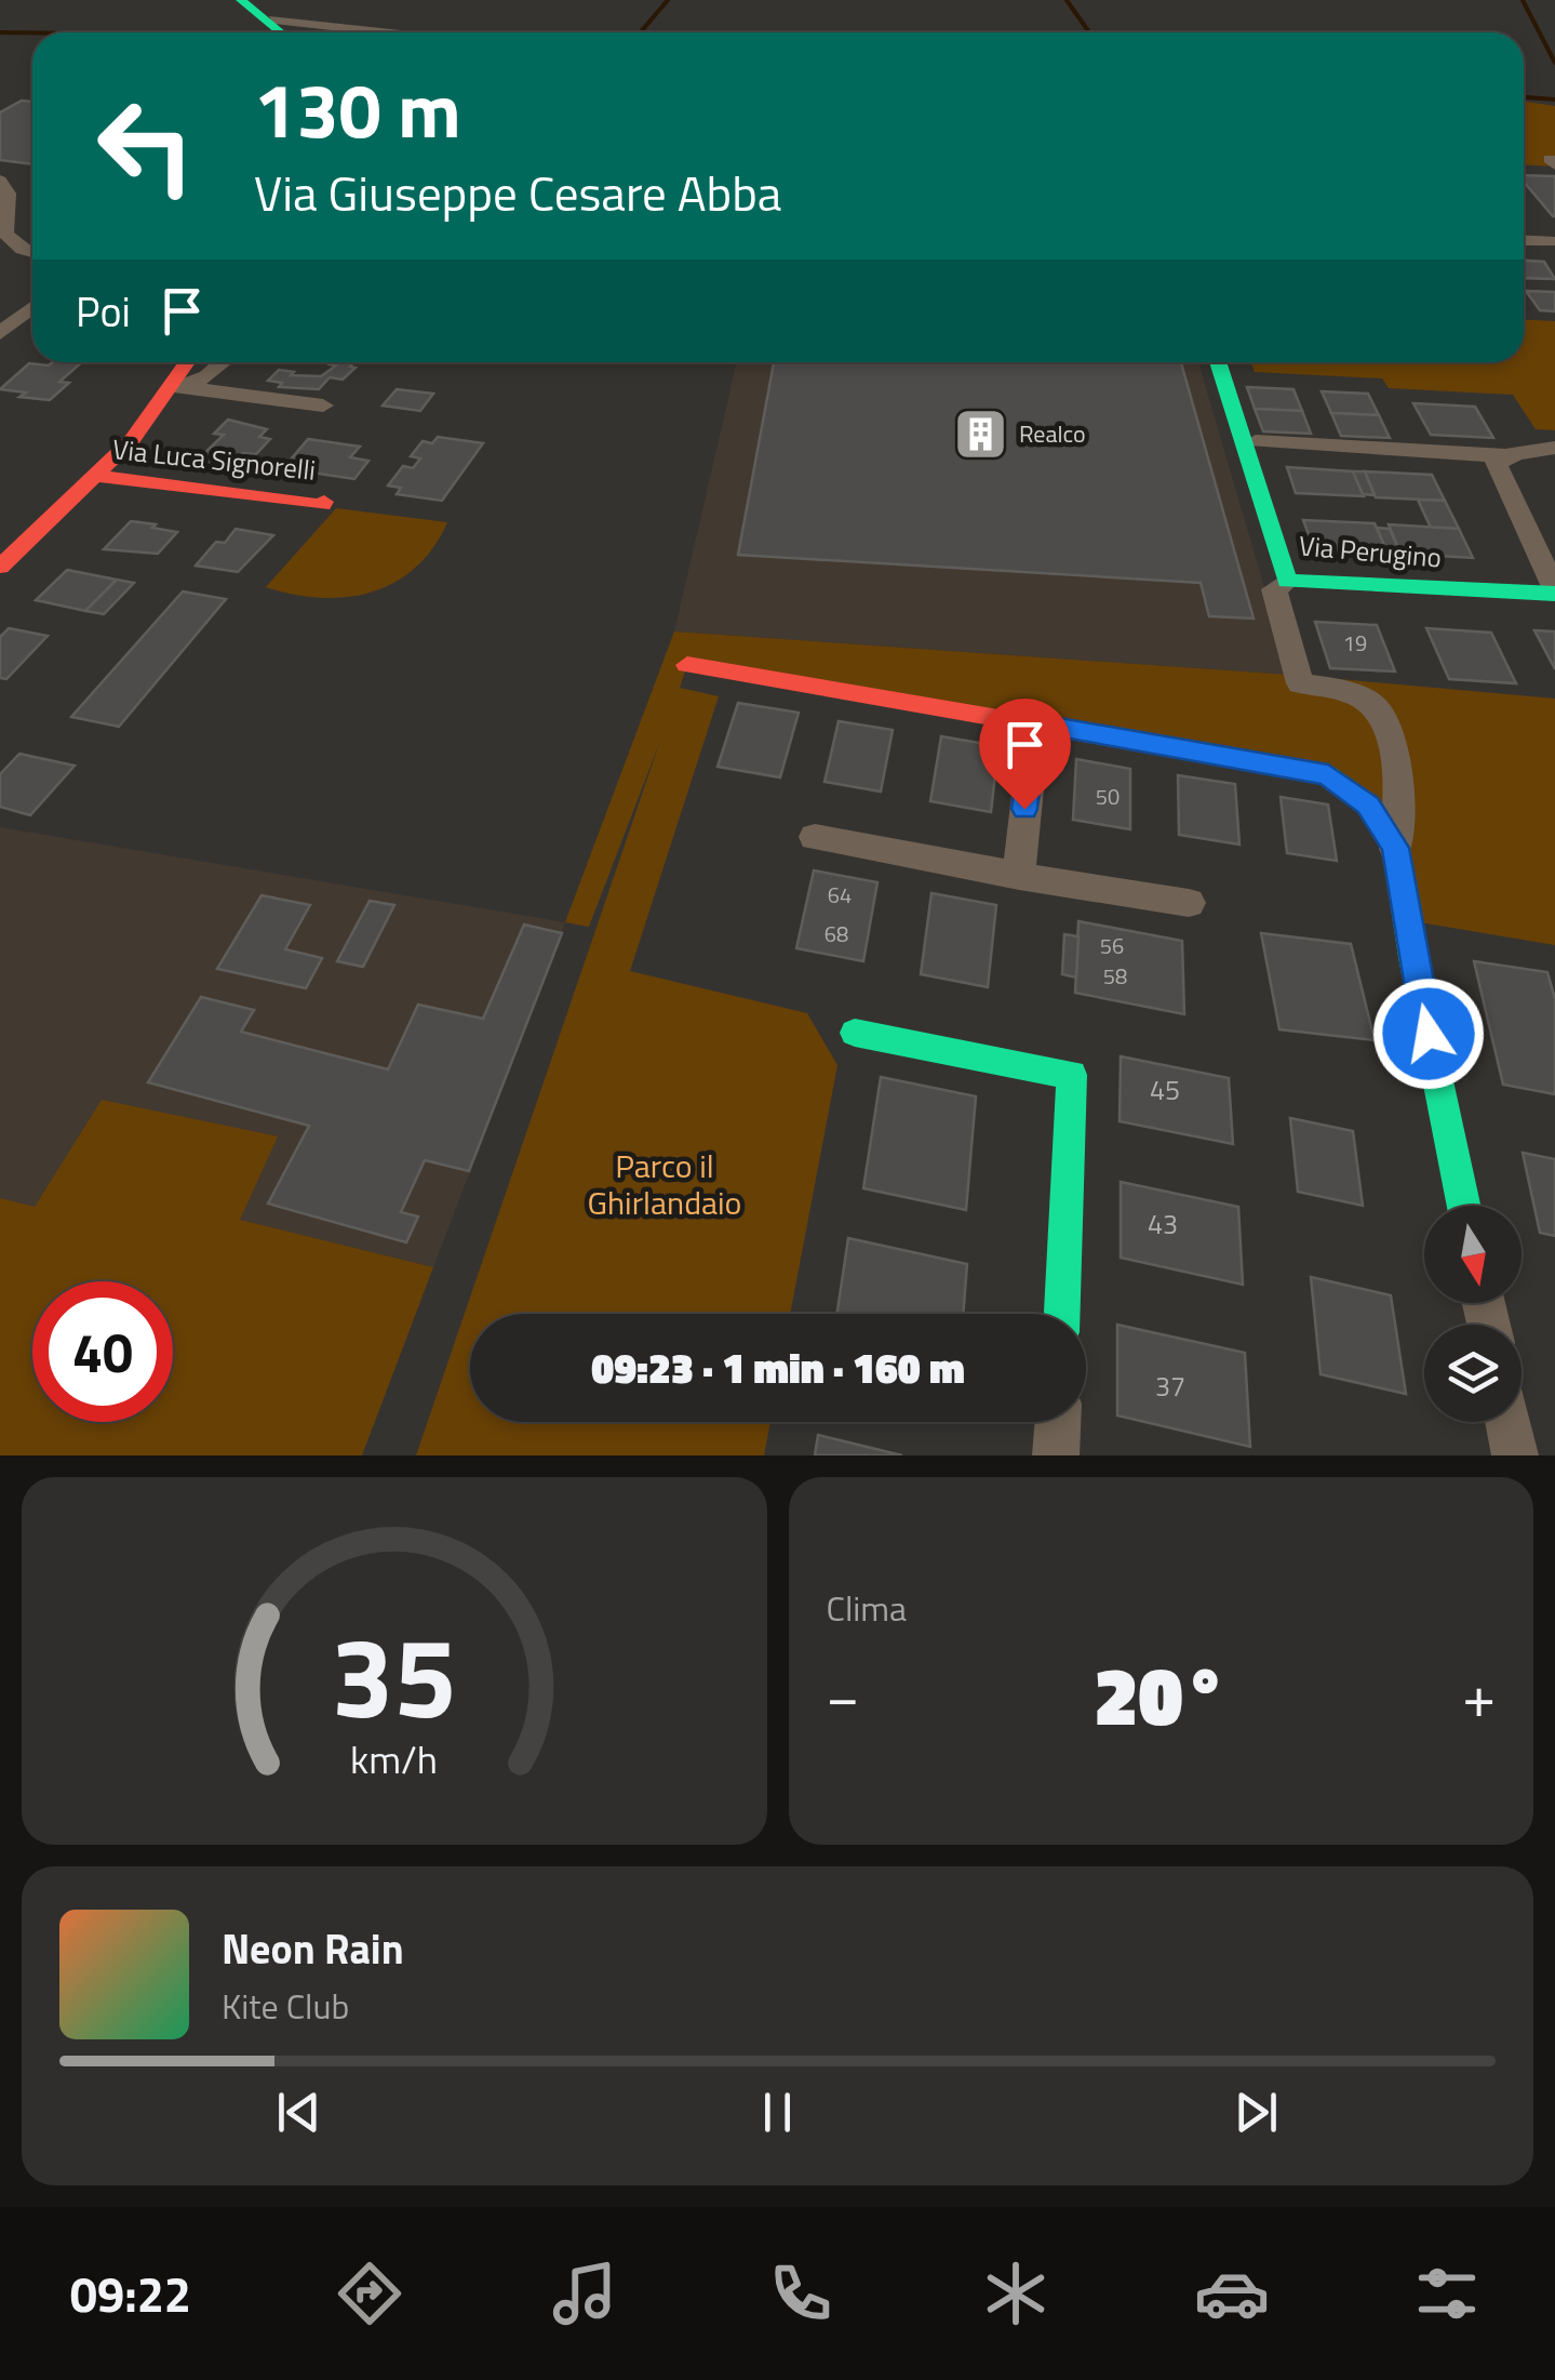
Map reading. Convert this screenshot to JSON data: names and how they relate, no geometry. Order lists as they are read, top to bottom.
{
  "streets": {
    "street": ["Via Luca Signorelli", "Via Perugino"]
  },
  "parks": ["Parco il Ghirlandaio"],
  "places": {
    "building": ["Realco"]
  },
  "house_numbers": [
    "19",
    "50",
    "64",
    "68",
    "56",
    "58",
    "45",
    "43",
    "37"
  ],
  "north": "bottom",
  "page": {
    "turn": ["130 m", "Via Giuseppe Cesare Abba"],
    "then": "Poi",
    "limit": "40",
    "trip": "09:23 · 1 min · 160 m",
    "tile": "Clima",
    "heat": ["−", "20°", "+"],
    "song": ["Neon Rain", "Kite Club"],
    "tabs": "09:22",
    "gauge": ["35", "km/h"]
  }
}
